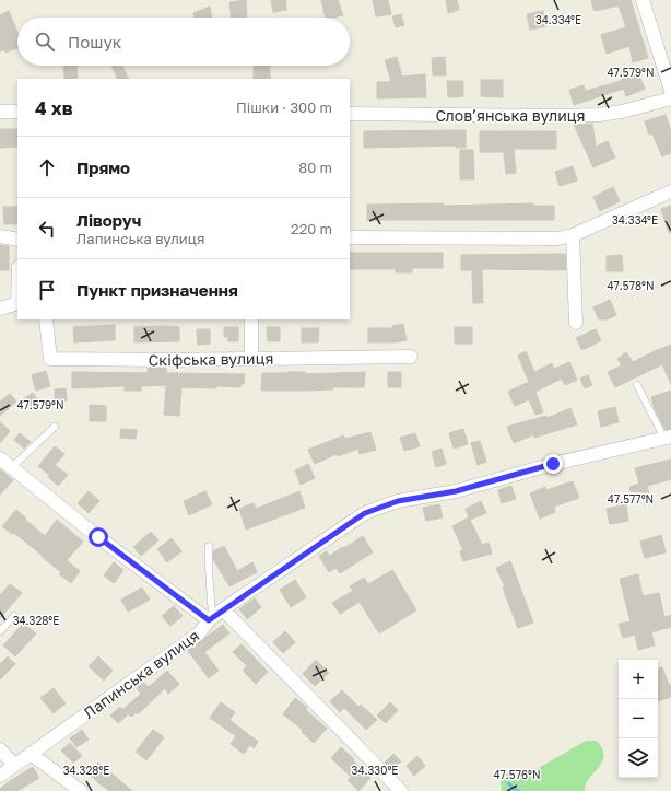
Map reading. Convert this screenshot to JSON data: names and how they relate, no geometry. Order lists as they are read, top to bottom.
{
  "streets": {
    "street": ["Словʼянська вулиця", "Скіфська вулиця", "Лапинська вулиця"]
  },
  "page": {
    "search": "Пошук",
    "heading": ["4 хв", "Пішки · 300 m"],
    "list": [
      ["Прямо", "80 m"],
      ["Ліворуч", "Лапинська вулиця", "220 m"],
      "Пункт призначення"
    ],
    "map_buttons": ["+", "−"]
  },
  "coordinates": [
    "34.334°E",
    "47.579°N",
    "47.578°N",
    "47.577°N",
    "34.328°E",
    "34.330°E",
    "47.576°N"
  ]
}
